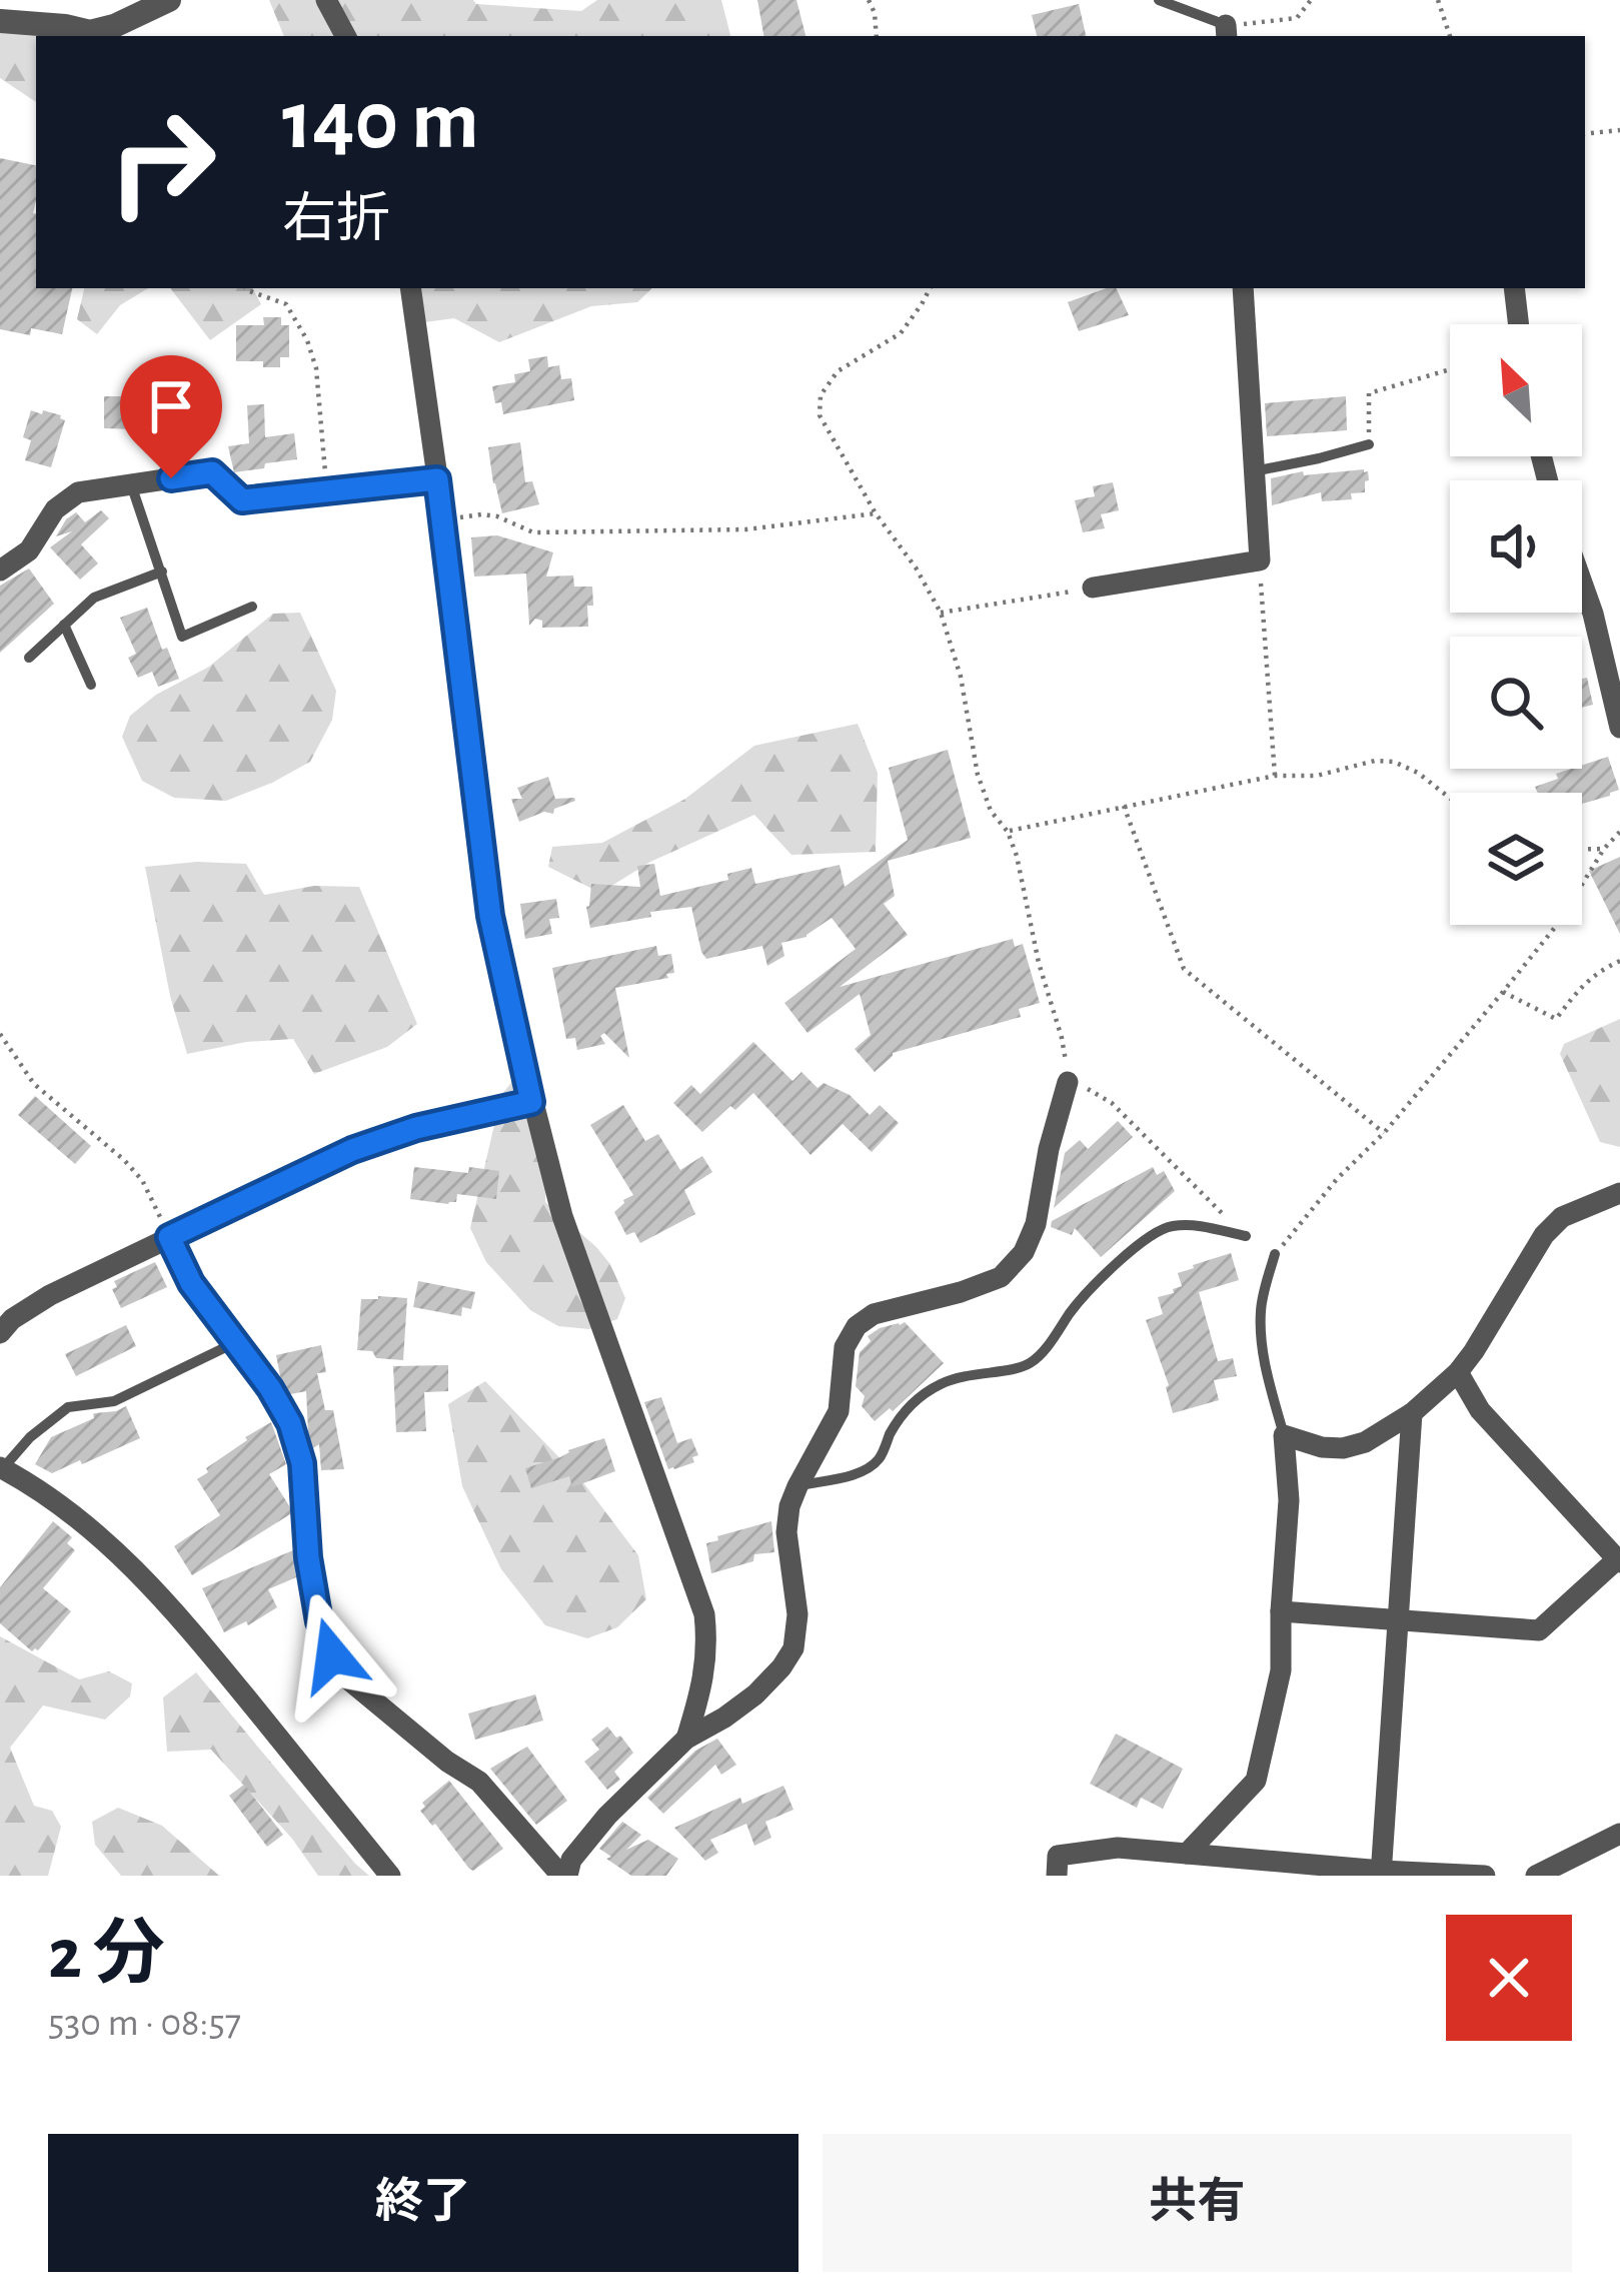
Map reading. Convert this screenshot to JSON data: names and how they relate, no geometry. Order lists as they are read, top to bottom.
{
  "north": "top left",
  "page": {
    "turn": ["140 m", "右折"],
    "heading": ["2 分", "530 m · 08:57"],
    "buttons": ["終了", "共有"]
  }
}
